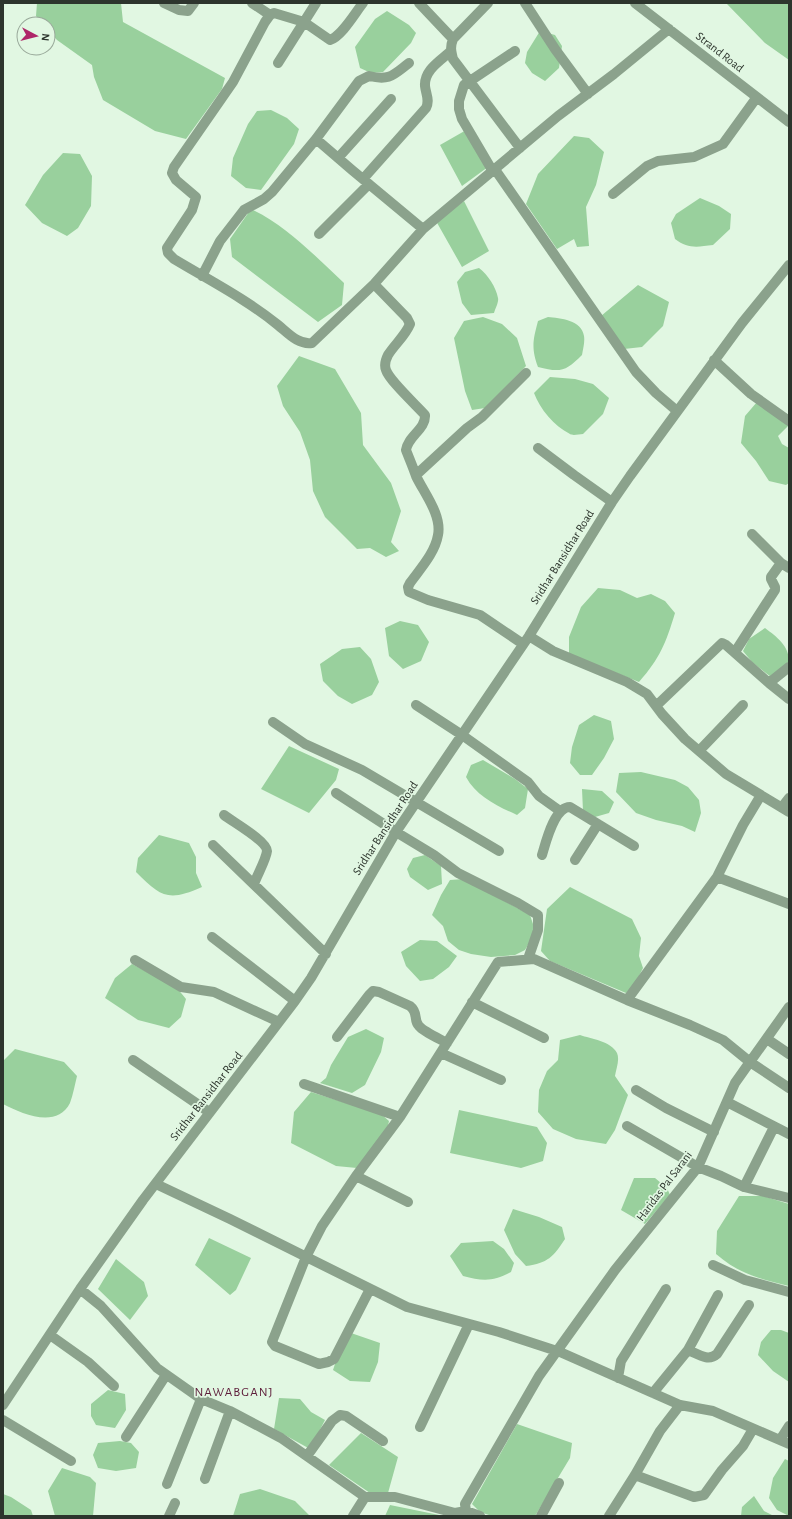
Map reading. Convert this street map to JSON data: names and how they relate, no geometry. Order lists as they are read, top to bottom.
{
  "streets": {
    "street": ["Strand Road", "Sridhar Bansidhar Road", "Haridas Pal Sarani"]
  },
  "districts": ["NAWABGANJ"],
  "north": "right"
}
